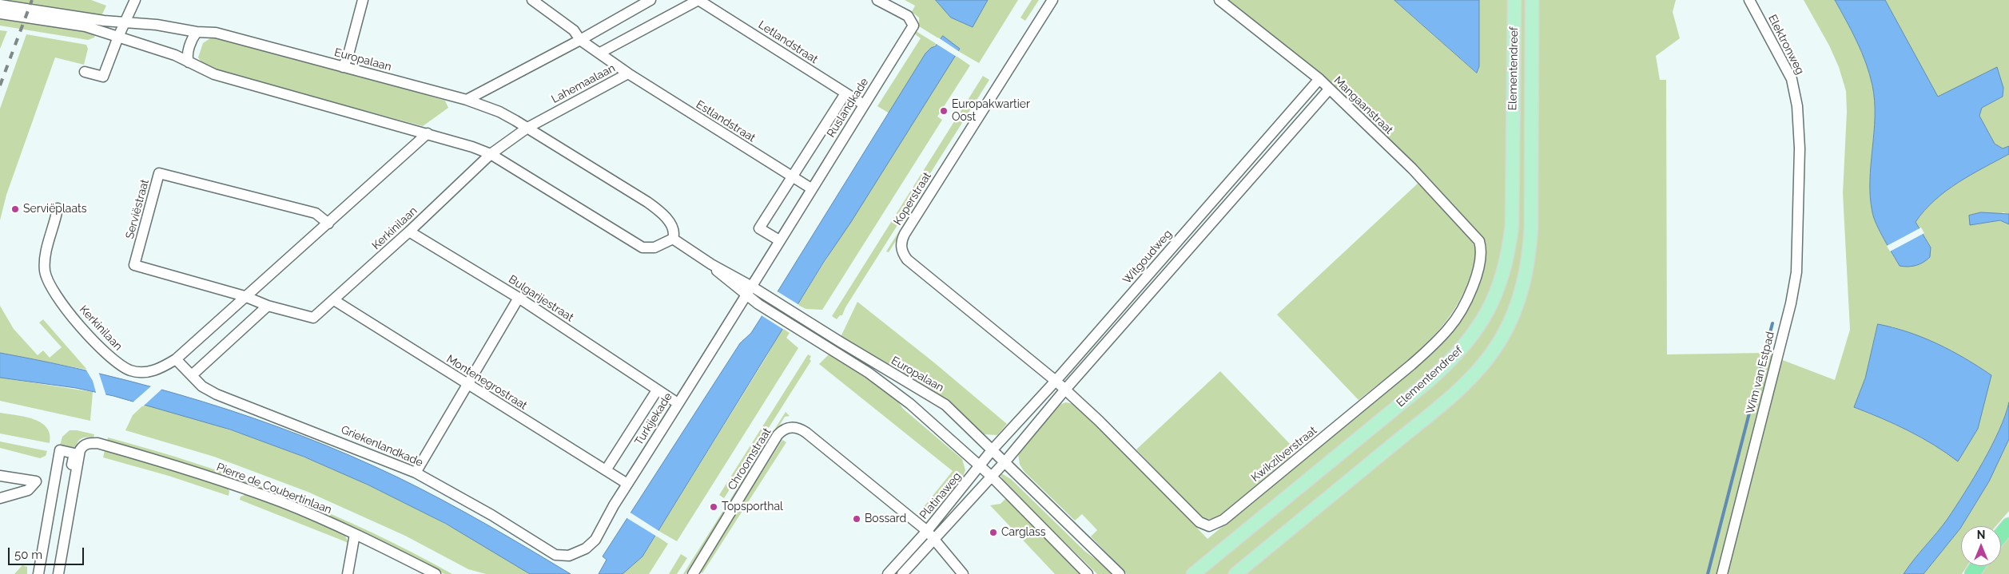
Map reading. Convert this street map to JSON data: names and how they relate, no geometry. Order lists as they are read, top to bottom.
{
  "streets": {
    "main road": ["Elementendreef"],
    "street": [
      "Letlandstraat",
      "Elektronweg",
      "Europalaan",
      "Lahemaalaan",
      "Mangaanstraat",
      "Ruslandkade",
      "Estlandstraat",
      "Koperstraat",
      "Serviëstraat",
      "Kerkinilaan",
      "Witgoudweg",
      "Bulgarijestraat",
      "Wim van Estpad",
      "Montenegrostraat",
      "Turkijekade",
      "Griekenlandkade",
      "Kwikzilverstraat",
      "Chroomstraat",
      "Pierre de Coubertinlaan",
      "Platinaweg"
    ]
  },
  "crossings": [
    ["Letlandstraat", "Lahemaalaan"],
    ["Letlandstraat", "Ruslandkade"],
    ["Elektronweg", "Wim van Estpad"],
    ["Europalaan", "Lahemaalaan"],
    ["Europalaan", "Ruslandkade"],
    ["Europalaan", "Witgoudweg"],
    ["Europalaan", "Turkijekade"],
    ["Europalaan", "Platinaweg"],
    ["Lahemaalaan", "Estlandstraat"],
    ["Lahemaalaan", "Kerkinilaan"],
    ["Mangaanstraat", "Witgoudweg"],
    ["Mangaanstraat", "Kwikzilverstraat"],
    ["Ruslandkade", "Estlandstraat"],
    ["Ruslandkade", "Turkijekade"],
    ["Koperstraat", "Witgoudweg"],
    ["Koperstraat", "Kwikzilverstraat"],
    ["Serviëstraat", "Kerkinilaan"],
    ["Kerkinilaan", "Bulgarijestraat"],
    ["Kerkinilaan", "Montenegrostraat"],
    ["Kerkinilaan", "Griekenlandkade"],
    ["Witgoudweg", "Platinaweg"],
    ["Bulgarijestraat", "Turkijekade"],
    ["Montenegrostraat", "Turkijekade"],
    ["Turkijekade", "Griekenlandkade"],
    ["Chroomstraat", "Platinaweg"]
  ],
  "places": [
    "Europakwartier Oost",
    "Serviëplaats",
    "Topsporthal",
    "Bossard",
    "Carglass"
  ],
  "scale_bar": "50 m",
  "north": "top"
}
